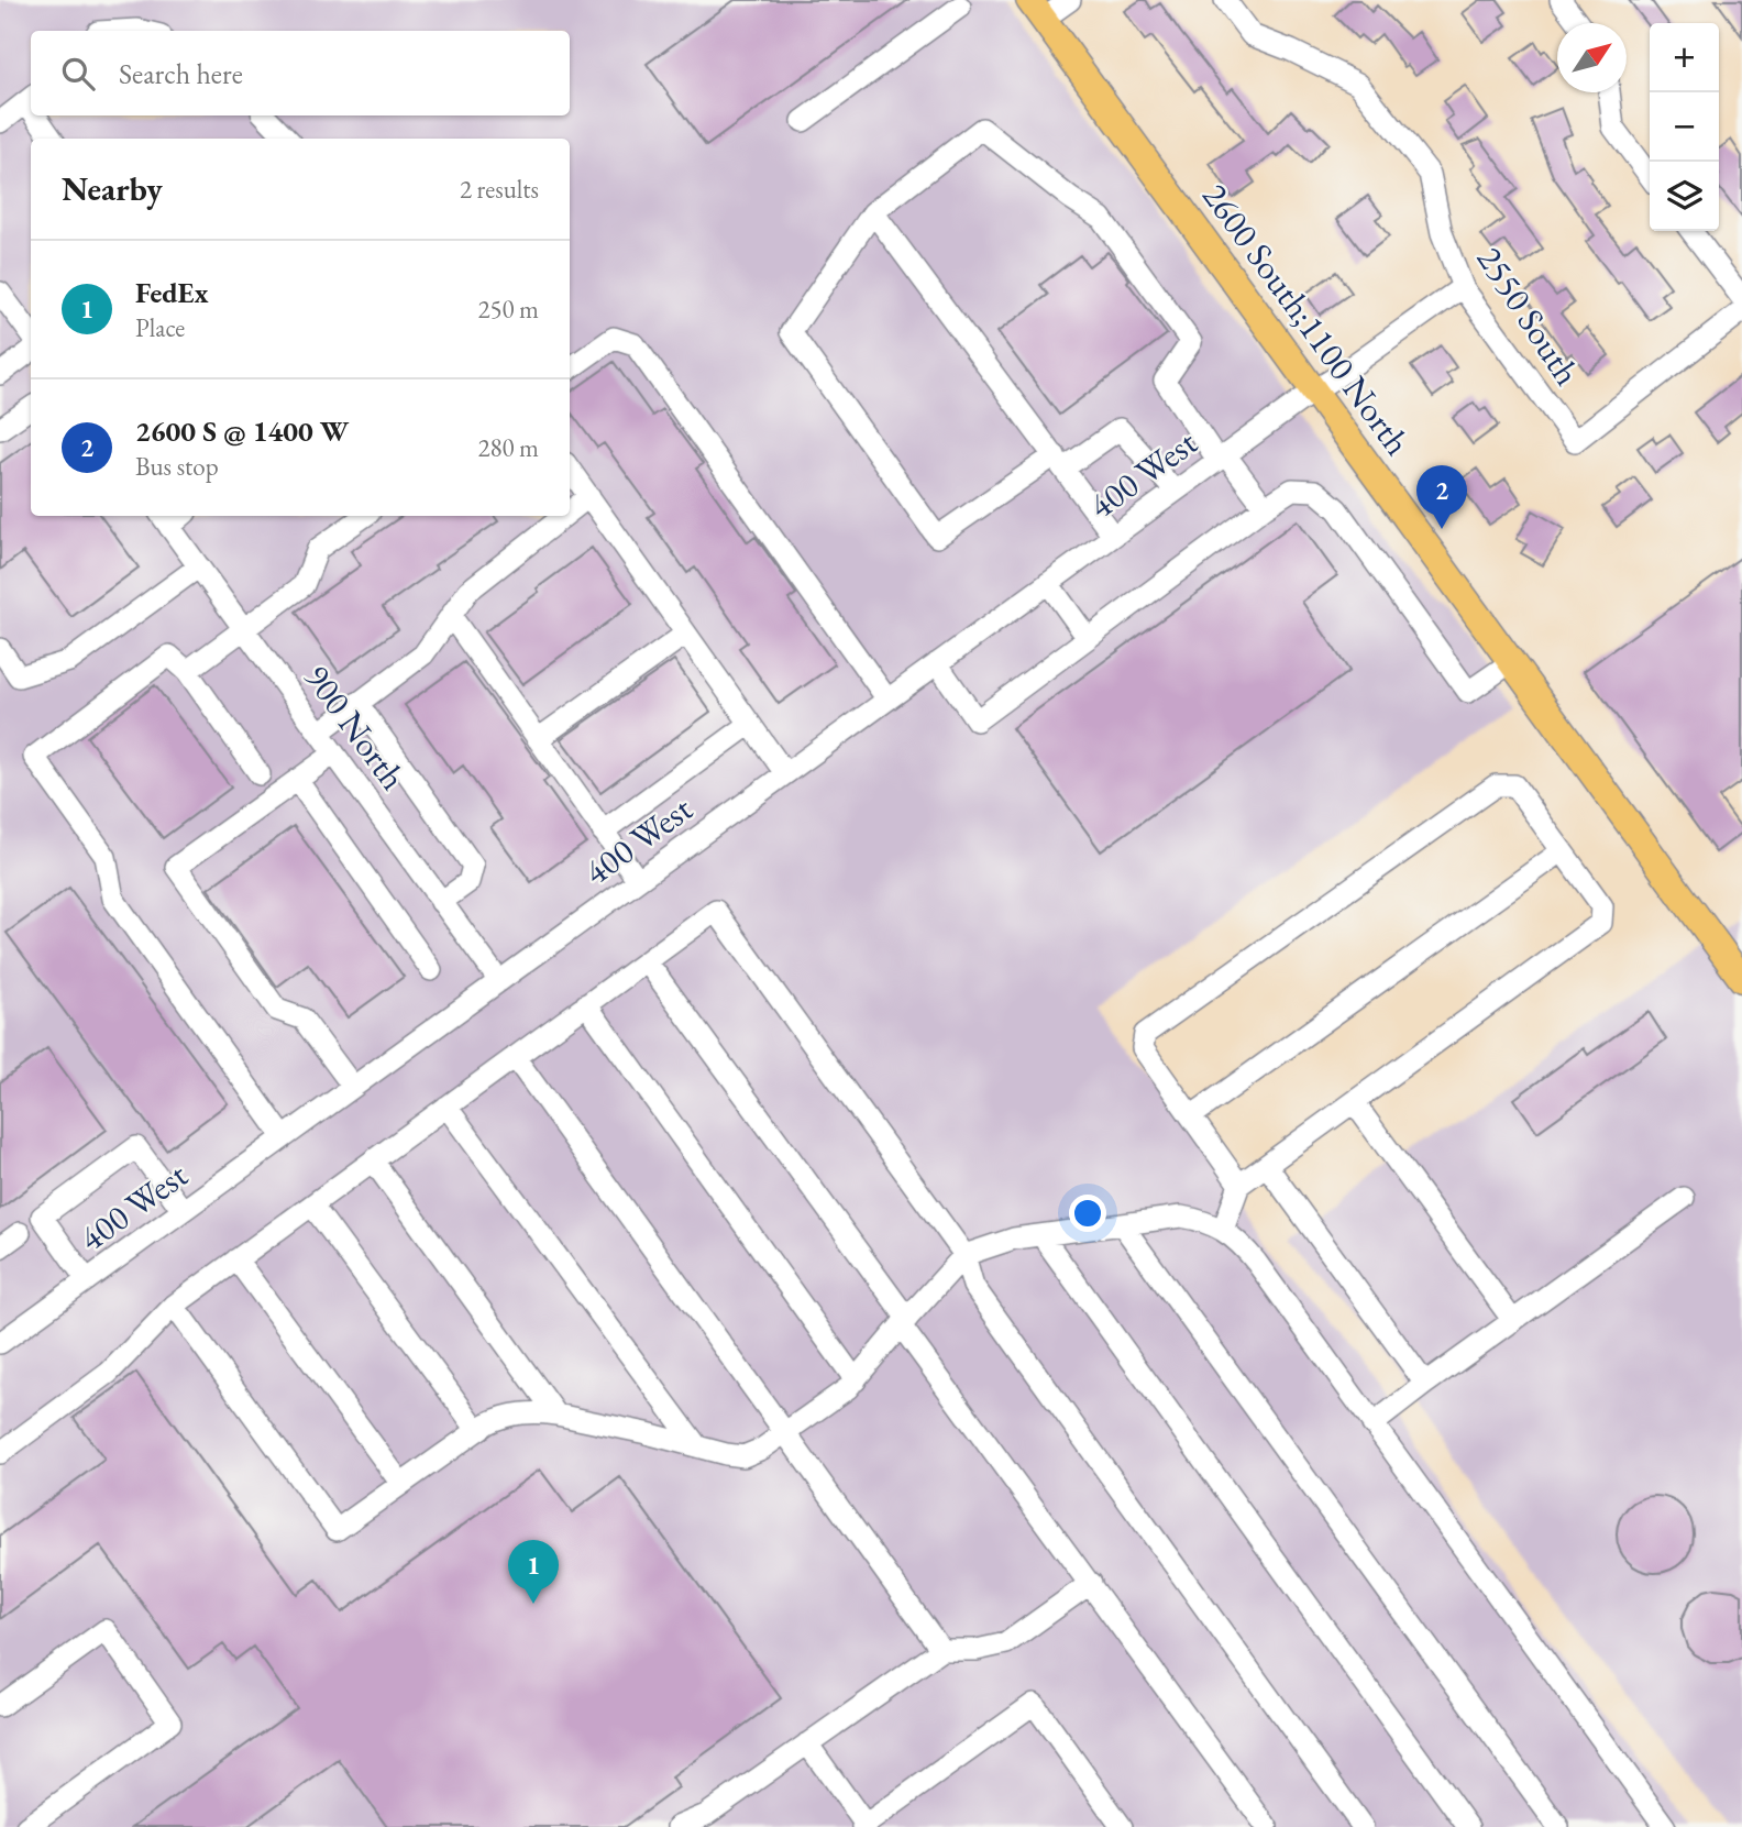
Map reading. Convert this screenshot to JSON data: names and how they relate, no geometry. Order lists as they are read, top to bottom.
{
  "streets": {
    "main road": ["2600 South;1100 North"],
    "street": ["2550 South", "400 West", "900 North"]
  },
  "crossings": [
    ["2550 South", "400 West"],
    ["2600 South;1100 North", "400 West"],
    ["400 West", "900 North"]
  ],
  "north": "top right",
  "page": {
    "map_buttons": ["+", "−"],
    "search": "Search here",
    "heading": ["Nearby", "2 results"],
    "list": [
      {
        "mark": "1",
        "name": "FedEx",
        "note": "Place",
        "value": "250 m"
      },
      {
        "mark": "2",
        "name": "2600 S @ 1400 W",
        "note": "Bus stop",
        "value": "280 m"
      }
    ],
    "pins": ["2", "1"]
  }
}
